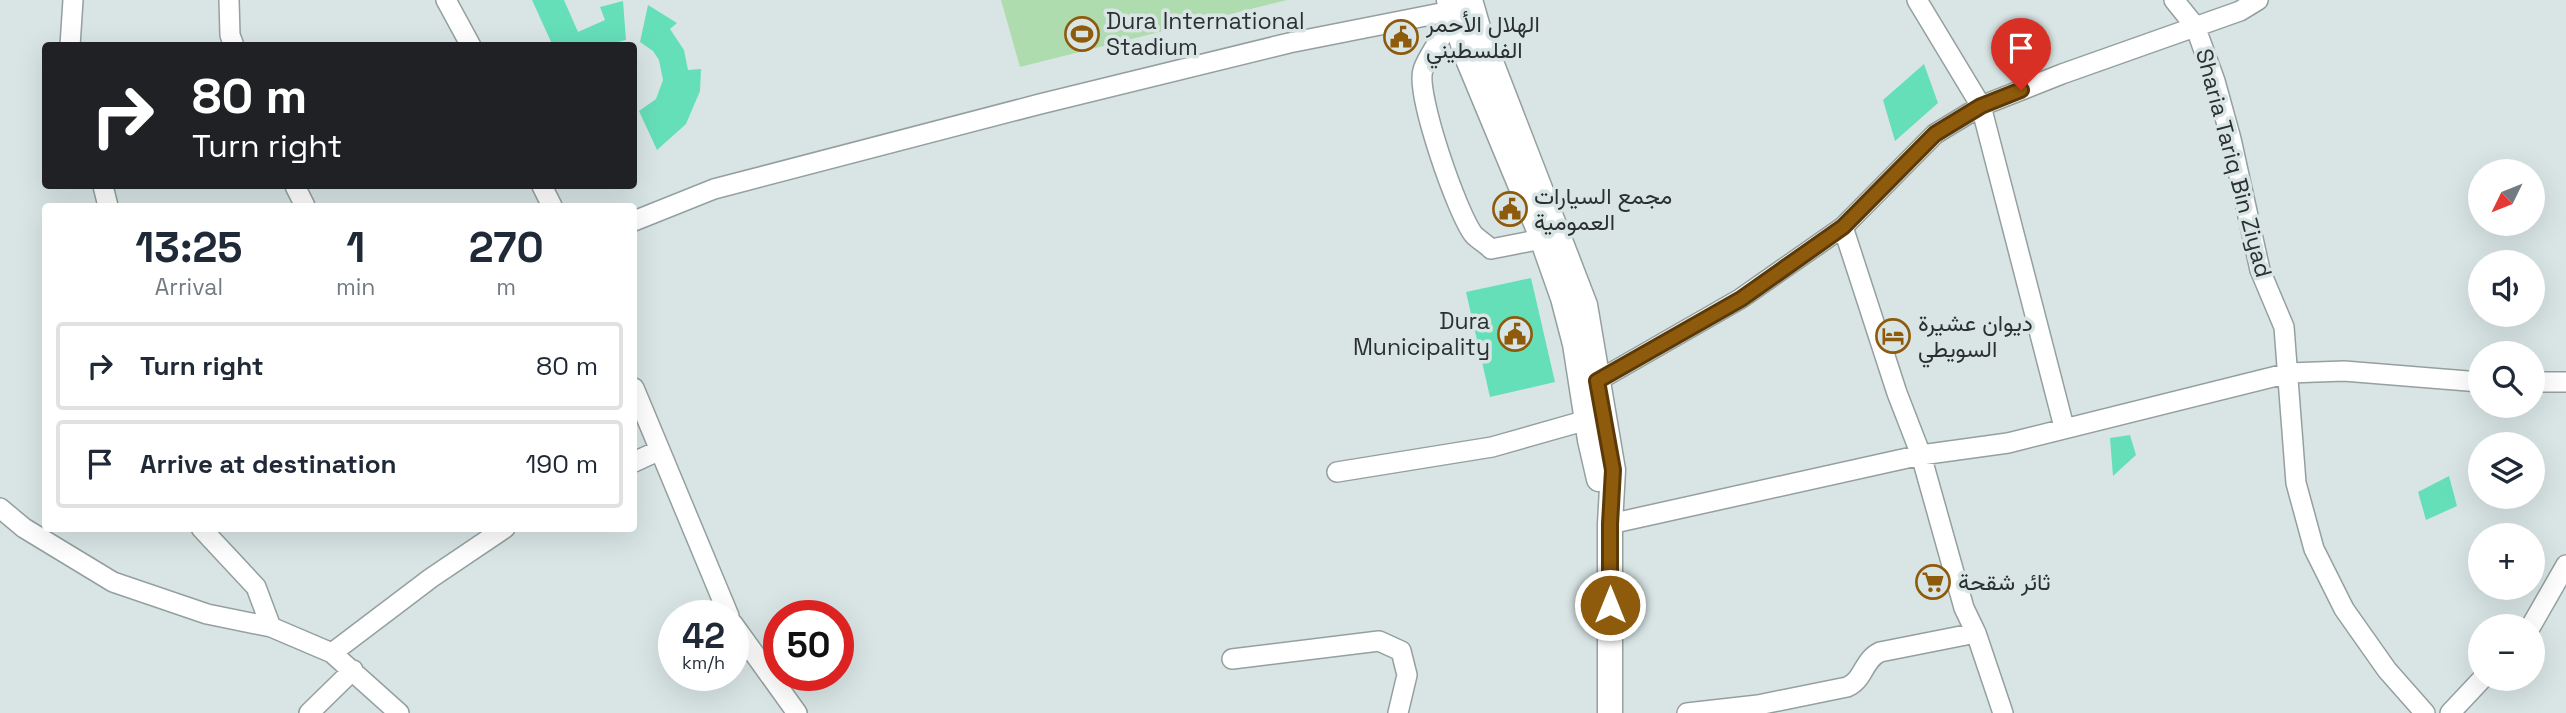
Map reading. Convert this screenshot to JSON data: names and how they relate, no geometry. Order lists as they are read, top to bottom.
{
  "streets": {
    "street": ["Sharia Tariq Bin Ziyad"]
  },
  "places": {
    "sports": ["Dura International Stadium"],
    "public building": ["الهلال الأحمر الفلسطيني", "مجمع السيارات العمومية", "Dura Municipality"],
    "hotel": ["ديوان عشيرة السويطي"],
    "supermarket": ["ثائر شقحة"]
  },
  "north": "bottom left",
  "page": {
    "turn": ["80 m", "Turn right"],
    "map_buttons": ["+", "−"],
    "eta": [
      "13:25",
      "Arrival",
      "1",
      "min",
      "270",
      "m"
    ],
    "list": [
      {
        "name": "Turn right",
        "value": "80 m"
      },
      {
        "name": "Arrive at destination",
        "value": "190 m"
      }
    ],
    "speed": "42 km/h",
    "limit": "50"
  }
}
